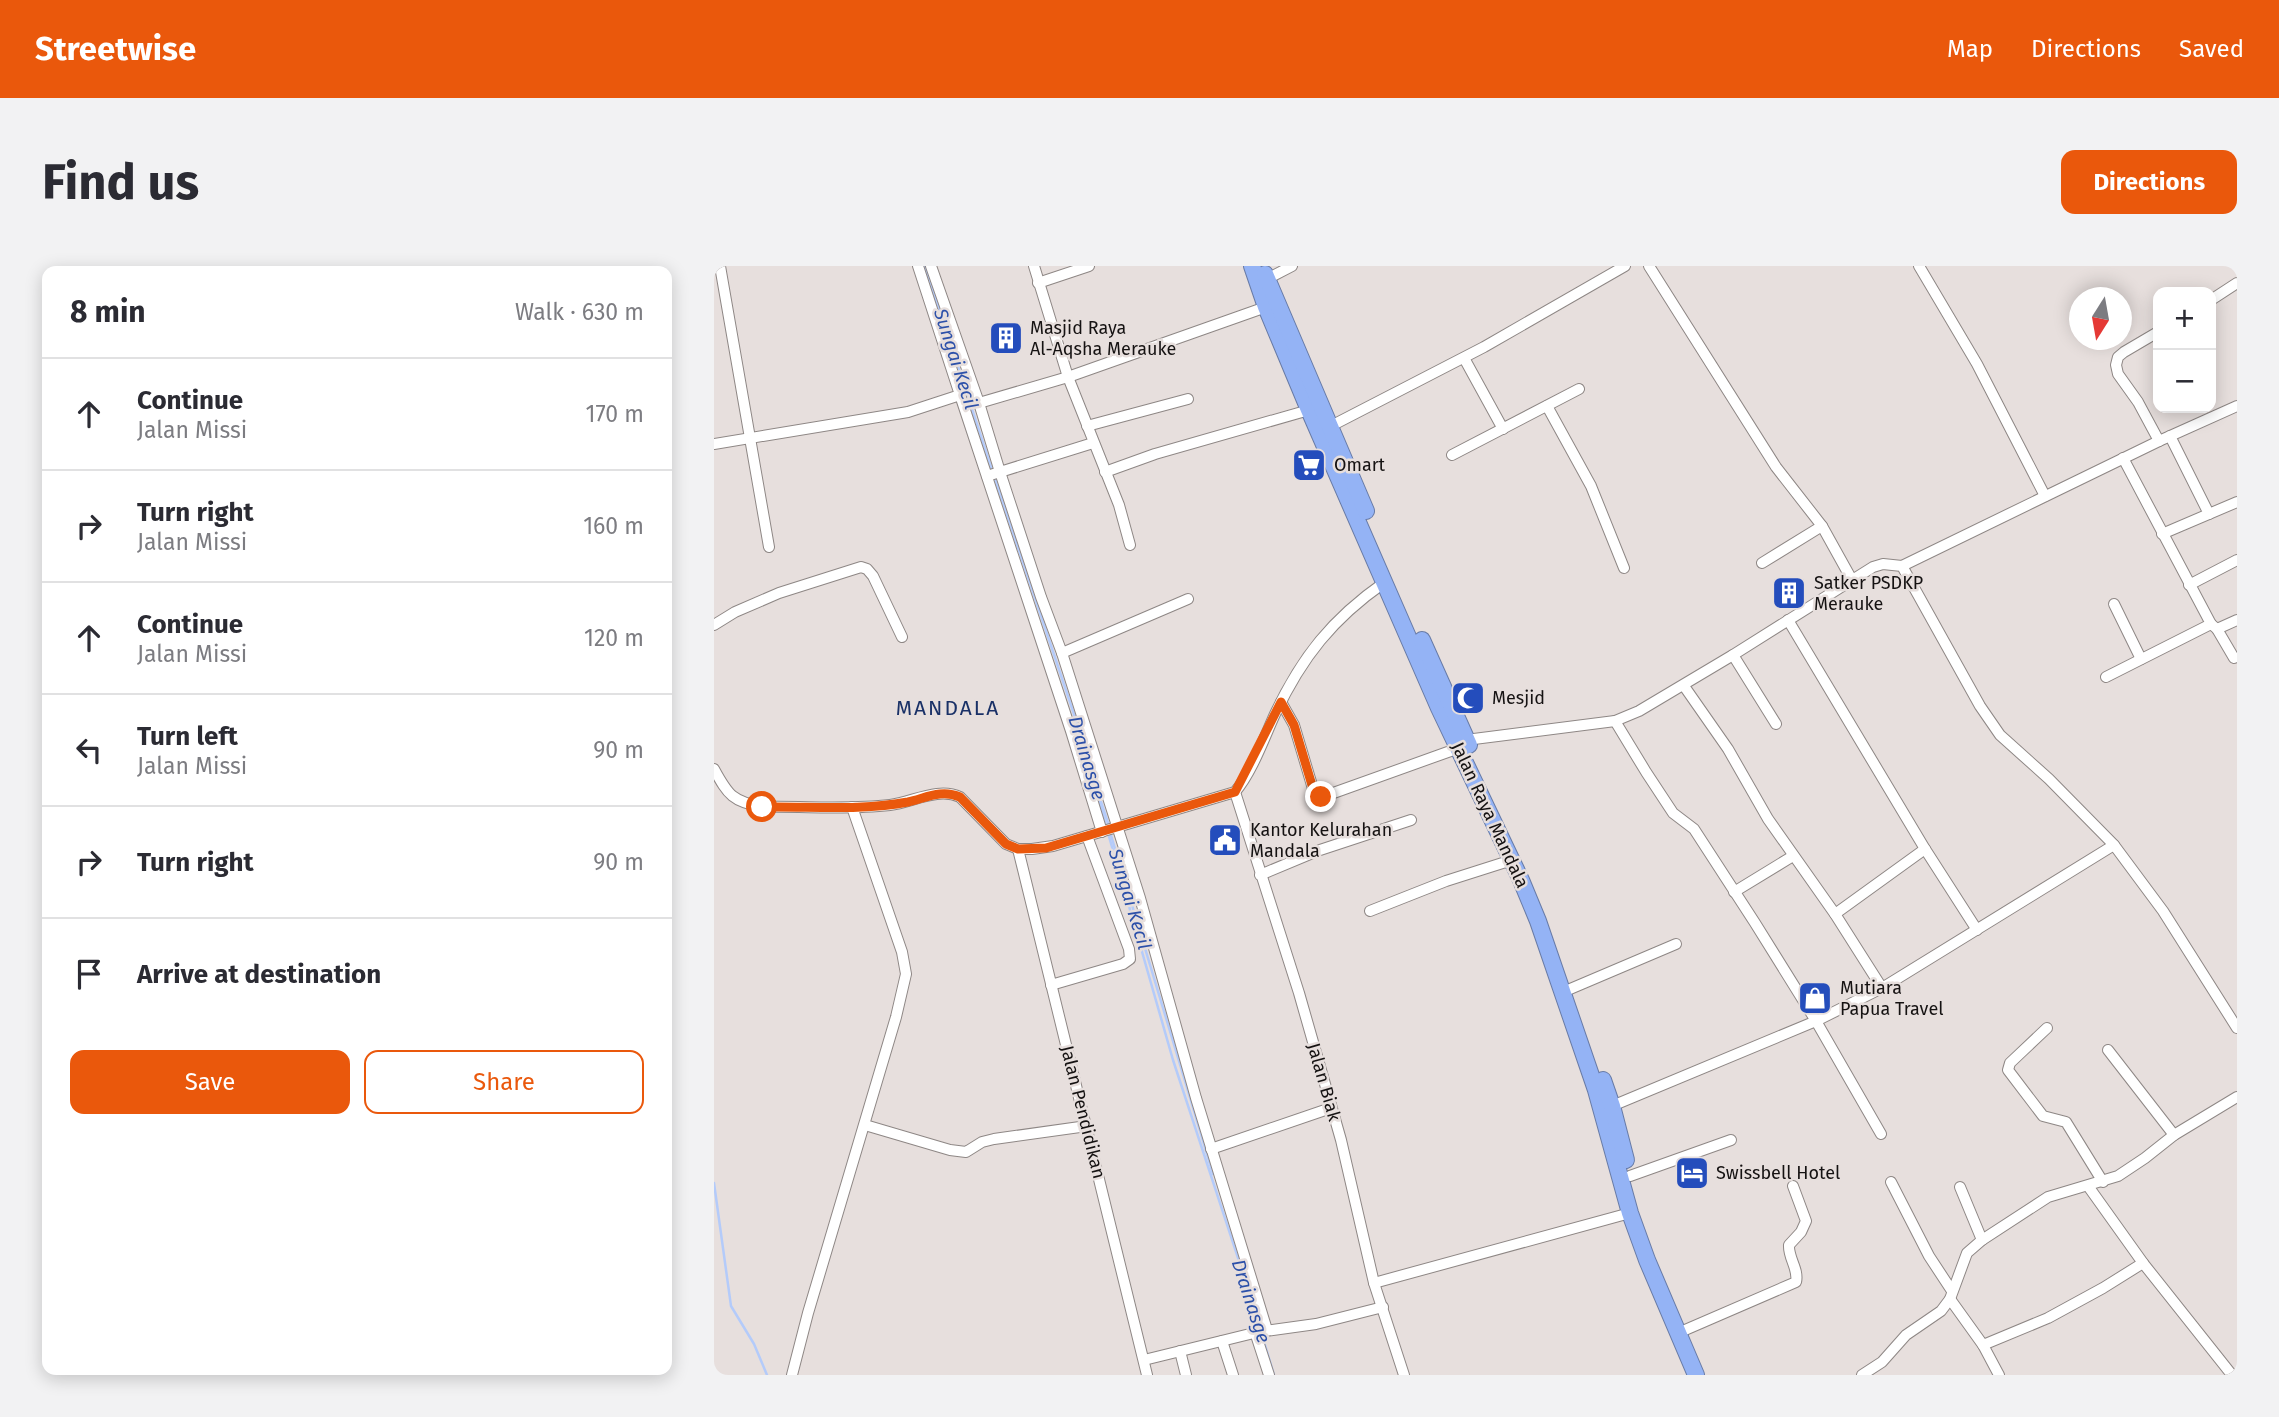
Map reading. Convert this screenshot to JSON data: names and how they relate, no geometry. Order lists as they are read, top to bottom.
{
  "streets": {
    "highway": ["Jalan Raya Mandala"],
    "street": ["Jalan Biak", "Jalan Pendidikan"]
  },
  "districts": ["MANDALA"],
  "water": ["Sungai Kecil", "Drainasge"],
  "places": {
    "building": ["Masjid Raya Al-Aqsha Merauke", "Satker PSDKP Merauke"],
    "supermarket": ["Omart"],
    "mosque": ["Mesjid"],
    "public building": ["Kantor Kelurahan Mandala"],
    "shop": ["Mutiara Papua Travel"],
    "hotel": ["Swissbell Hotel"]
  },
  "north": "bottom",
  "page": {
    "header": "Streetwise",
    "nav": ["Map", "Directions", "Saved"],
    "buttons": [
      "Directions",
      ["Save", "Share"]
    ],
    "title": "Find us",
    "heading": ["8 min", "Walk · 630 m"],
    "map_buttons": ["+", "−"],
    "list": [
      ["Continue", "Jalan Missi", "170 m"],
      ["Turn right", "Jalan Missi", "160 m"],
      ["Continue", "Jalan Missi", "120 m"],
      ["Turn left", "Jalan Missi", "90 m"],
      ["Turn right", "90 m"],
      "Arrive at destination"
    ]
  }
}
